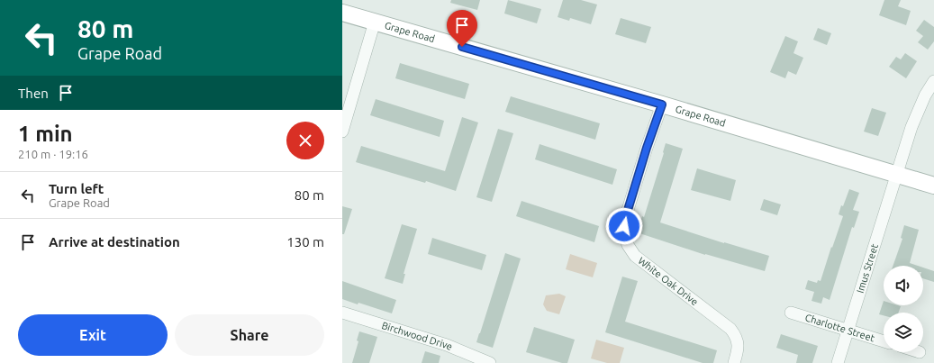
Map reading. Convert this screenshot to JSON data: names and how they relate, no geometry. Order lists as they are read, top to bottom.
{
  "streets": {
    "main road": ["Grape Road"],
    "street": [
      "Imus Street",
      "White Oak Drive",
      "Charlotte Street",
      "Birchwood Drive"
    ]
  },
  "crossings": [
    ["Grape Road", "Imus Street"],
    ["Grape Road", "White Oak Drive"],
    ["Imus Street", "Charlotte Street"]
  ],
  "page": {
    "turn": ["80 m", "Grape Road"],
    "then": "Then",
    "heading": ["1 min", "210 m · 19:16"],
    "list": [
      {
        "name": "Turn left",
        "note": "Grape Road",
        "value": "80 m"
      },
      {
        "name": "Arrive at destination",
        "value": "130 m"
      }
    ],
    "buttons": ["Exit", "Share"]
  }
}
